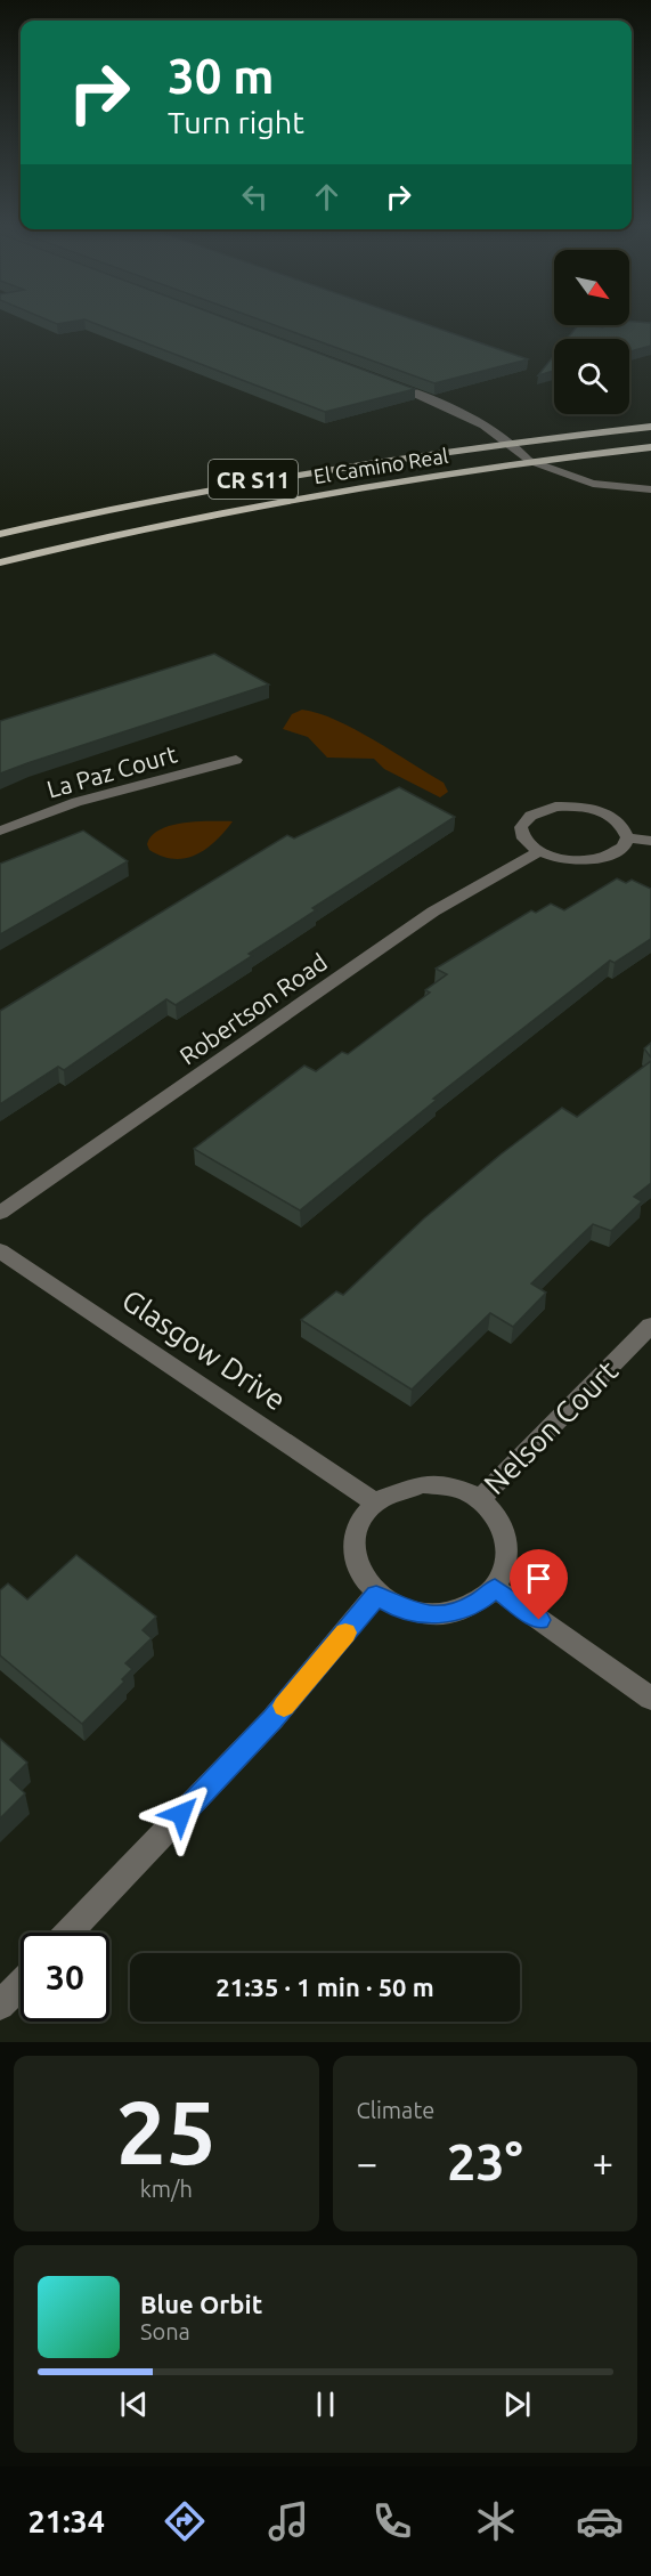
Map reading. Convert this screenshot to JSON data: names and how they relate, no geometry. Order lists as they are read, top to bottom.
{
  "streets": {
    "main road": ["El Camino Real", "CR S11"],
    "street": [
      "La Paz Court",
      "Robertson Road",
      "Glasgow Drive",
      "Nelson Court"
    ]
  },
  "crossings": [
    ["Glasgow Drive", "Nelson Court"]
  ],
  "north": "bottom right",
  "page": {
    "turn": ["30 m", "Turn right"],
    "limit": "30",
    "trip": "21:35 · 1 min · 50 m",
    "tile": [
      ["25", "km/h"],
      "Climate"
    ],
    "heat": ["−", "23°", "+"],
    "song": ["Blue Orbit", "Sona"],
    "tabs": "21:34"
  }
}
